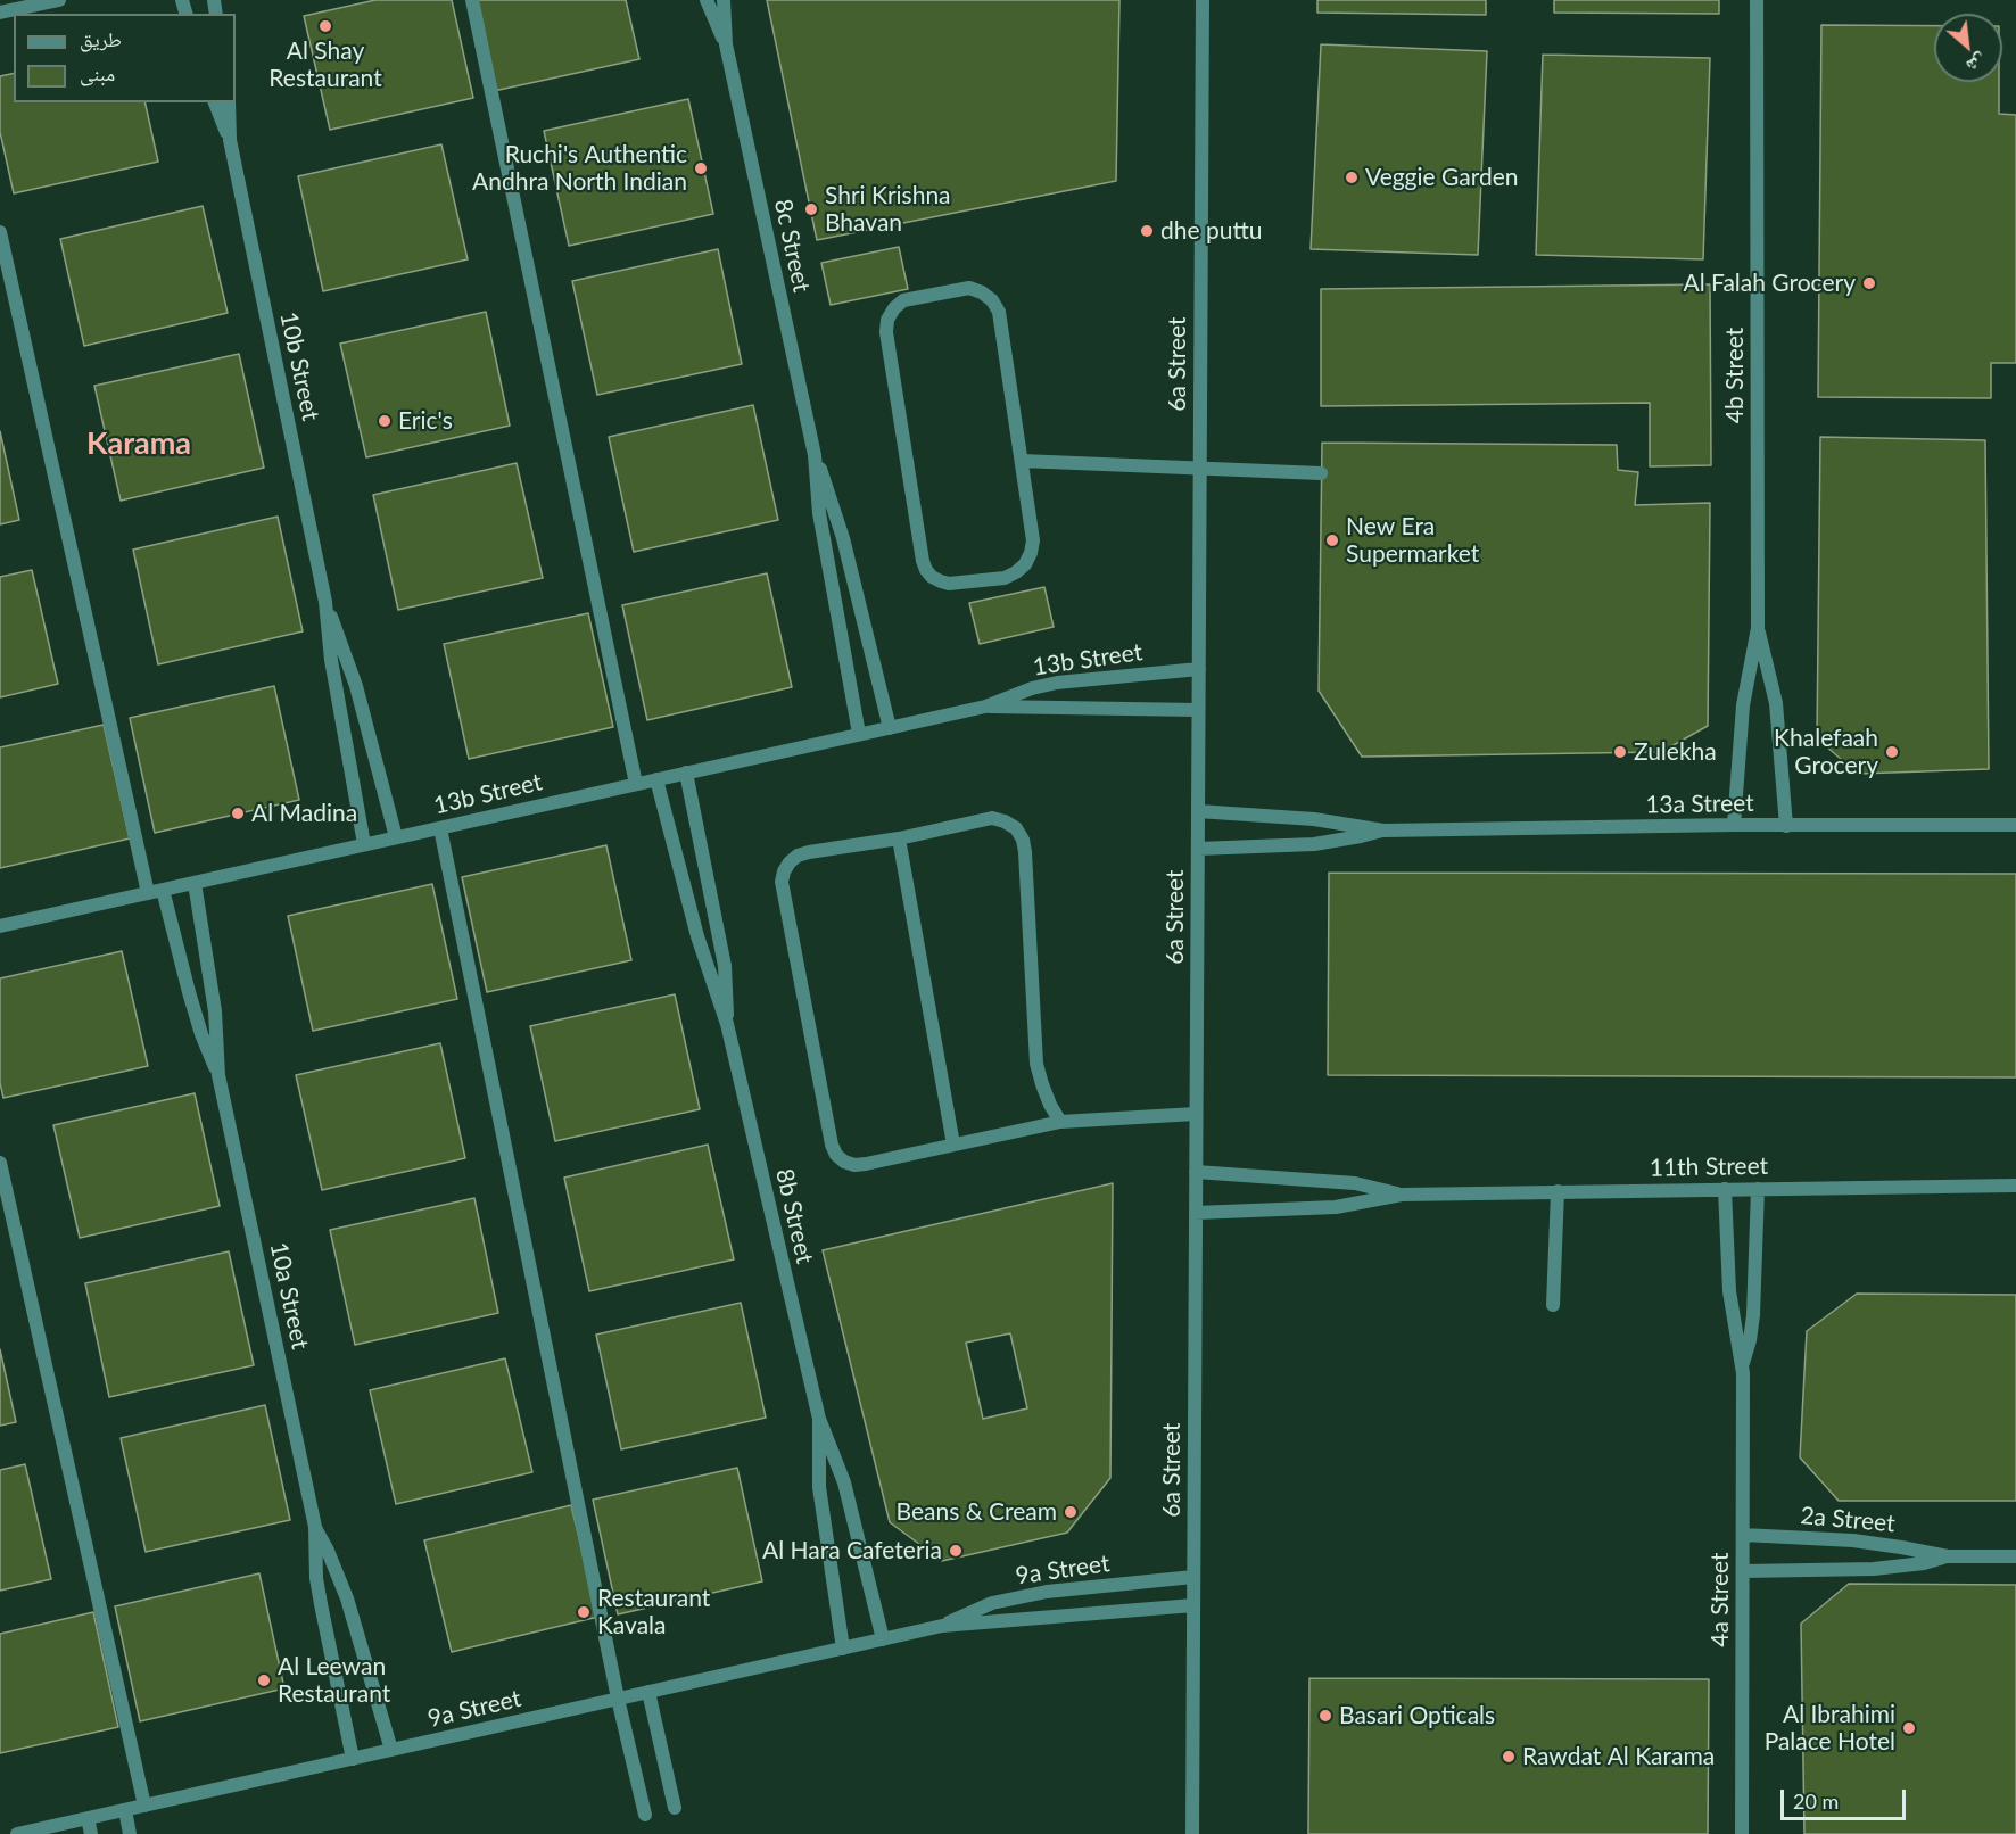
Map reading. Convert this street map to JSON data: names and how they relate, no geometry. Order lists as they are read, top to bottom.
{
  "streets": {
    "street": [
      "8c Street",
      "6a Street",
      "10b Street",
      "4b Street",
      "13b Street",
      "13a Street",
      "11th Street",
      "8b Street",
      "10a Street",
      "2a Street",
      "9a Street",
      "4a Street"
    ]
  },
  "crossings": [
    ["8c Street", "13b Street"],
    ["6a Street", "13b Street"],
    ["6a Street", "13a Street"],
    ["6a Street", "11th Street"],
    ["6a Street", "9a Street"],
    ["10b Street", "13b Street"],
    ["4b Street", "13a Street"],
    ["13b Street", "8b Street"],
    ["13b Street", "10a Street"],
    ["11th Street", "4a Street"],
    ["8b Street", "9a Street"],
    ["10a Street", "9a Street"],
    ["2a Street", "4a Street"]
  ],
  "districts": ["Karama"],
  "places": [
    "Al Shay Restaurant",
    "Ruchi's Authentic Andhra North Indian",
    "Veggie Garden",
    "Shri Krishna Bhavan",
    "dhe puttu",
    "Al Falah Grocery",
    "Eric's",
    "New Era Supermarket",
    "Zulekha",
    "Khalefaah Grocery",
    "Al Madina",
    "Beans & Cream",
    "Al Hara Cafeteria",
    "Restaurant Kavala",
    "Al Leewan Restaurant",
    "Basari Opticals",
    "Al Ibrahimi Palace Hotel",
    "Rawdat Al Karama"
  ],
  "legend": ["طريق", "مبنى"],
  "scale_bar": "20 m",
  "north": "bottom right"
}
